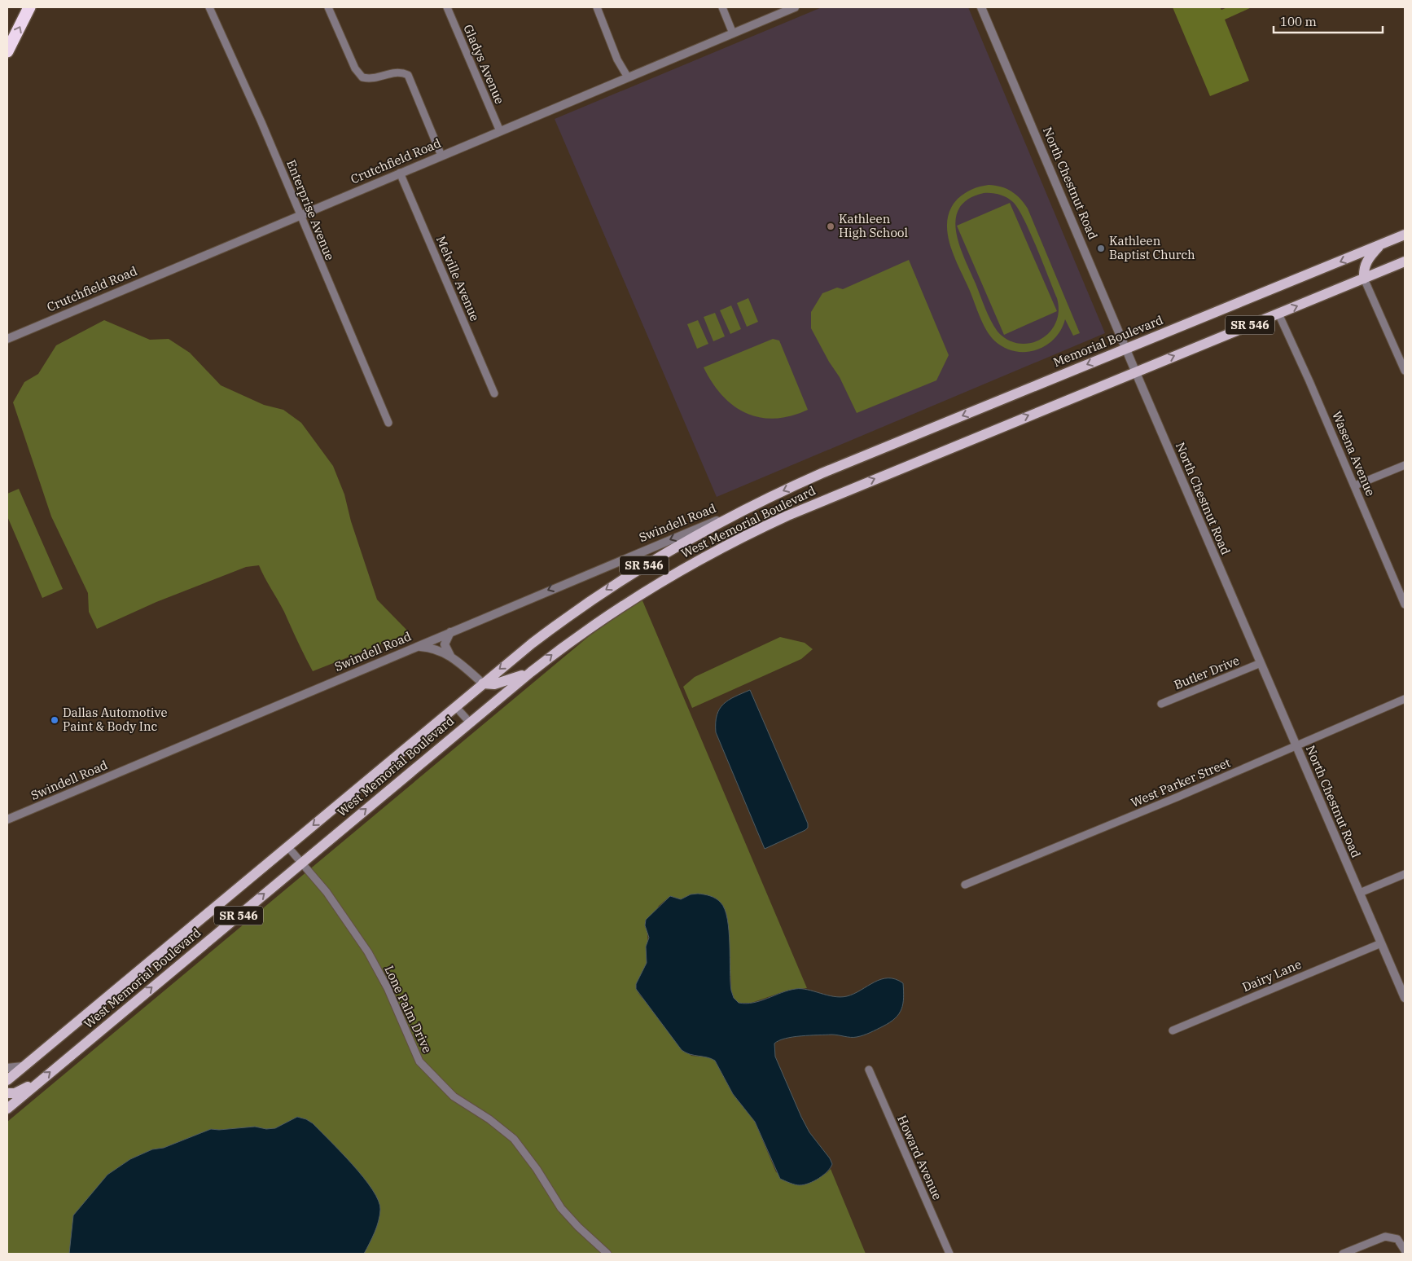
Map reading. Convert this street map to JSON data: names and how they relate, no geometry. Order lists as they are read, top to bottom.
{
  "streets": {
    "main road": ["SR 546", "Memorial Boulevard", "West Memorial Boulevard"],
    "street": [
      "Gladys Avenue",
      "Crutchfield Road",
      "North Chestnut Road",
      "Enterprise Avenue",
      "Melville Avenue",
      "Wasena Avenue",
      "Swindell Road",
      "Butler Drive",
      "West Parker Street",
      "Dairy Lane",
      "Lone Palm Drive",
      "Howard Avenue"
    ]
  },
  "crossings": [
    ["Gladys Avenue", "Crutchfield Road"],
    ["Crutchfield Road", "Enterprise Avenue"],
    ["Crutchfield Road", "Melville Avenue"],
    ["North Chestnut Road", "SR 546"],
    ["North Chestnut Road", "Memorial Boulevard"],
    ["North Chestnut Road", "West Memorial Boulevard"],
    ["North Chestnut Road", "Butler Drive"],
    ["North Chestnut Road", "West Parker Street"],
    ["North Chestnut Road", "Dairy Lane"],
    ["SR 546", "Wasena Avenue"],
    ["SR 546", "West Memorial Boulevard"],
    ["Memorial Boulevard", "West Memorial Boulevard"],
    ["West Memorial Boulevard", "Swindell Road"],
    ["West Memorial Boulevard", "Lone Palm Drive"]
  ],
  "one_way": ["Swindell Road"],
  "places": ["Kathleen High School", "Kathleen Baptist Church", "Dallas Automotive Paint & Body Inc"],
  "scale_bar": "100 m"
}
